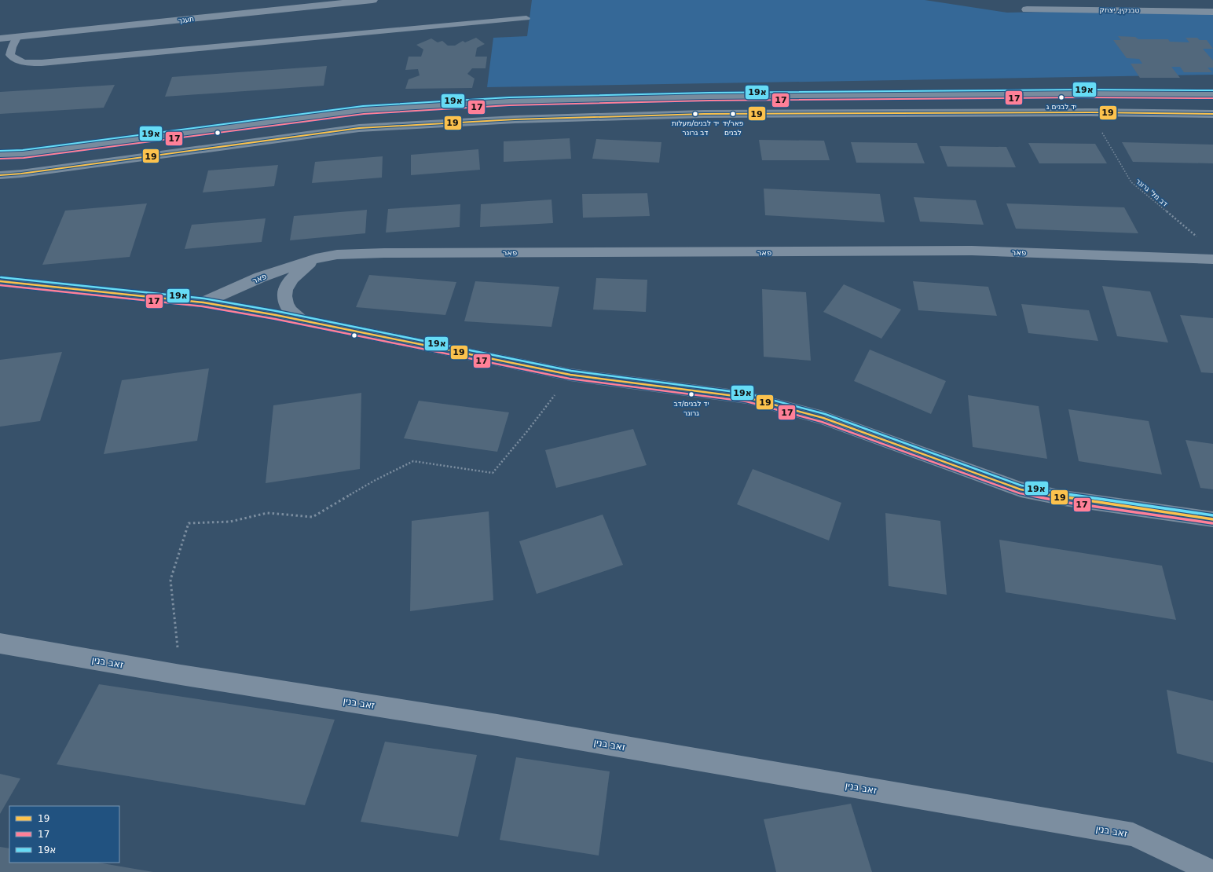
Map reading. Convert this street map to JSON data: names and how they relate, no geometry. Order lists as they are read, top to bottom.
{
  "streets": {
    "street": [
      "טבנקין, יצחק",
      "תענך",
      "פאר",
      "זאב בנין"
    ],
    "path": ["דב מל' גרונר"]
  },
  "places": [
    "יד לבנים ג",
    "יד לבנים/מעלות דב גרונר",
    "פאר/יד לבנים",
    "יד לבנים/דב גרונר"
  ],
  "lines": ["transit line 19א", "transit line 17", "transit line 19"],
  "legend": ["19", "17", "19א"]
}
